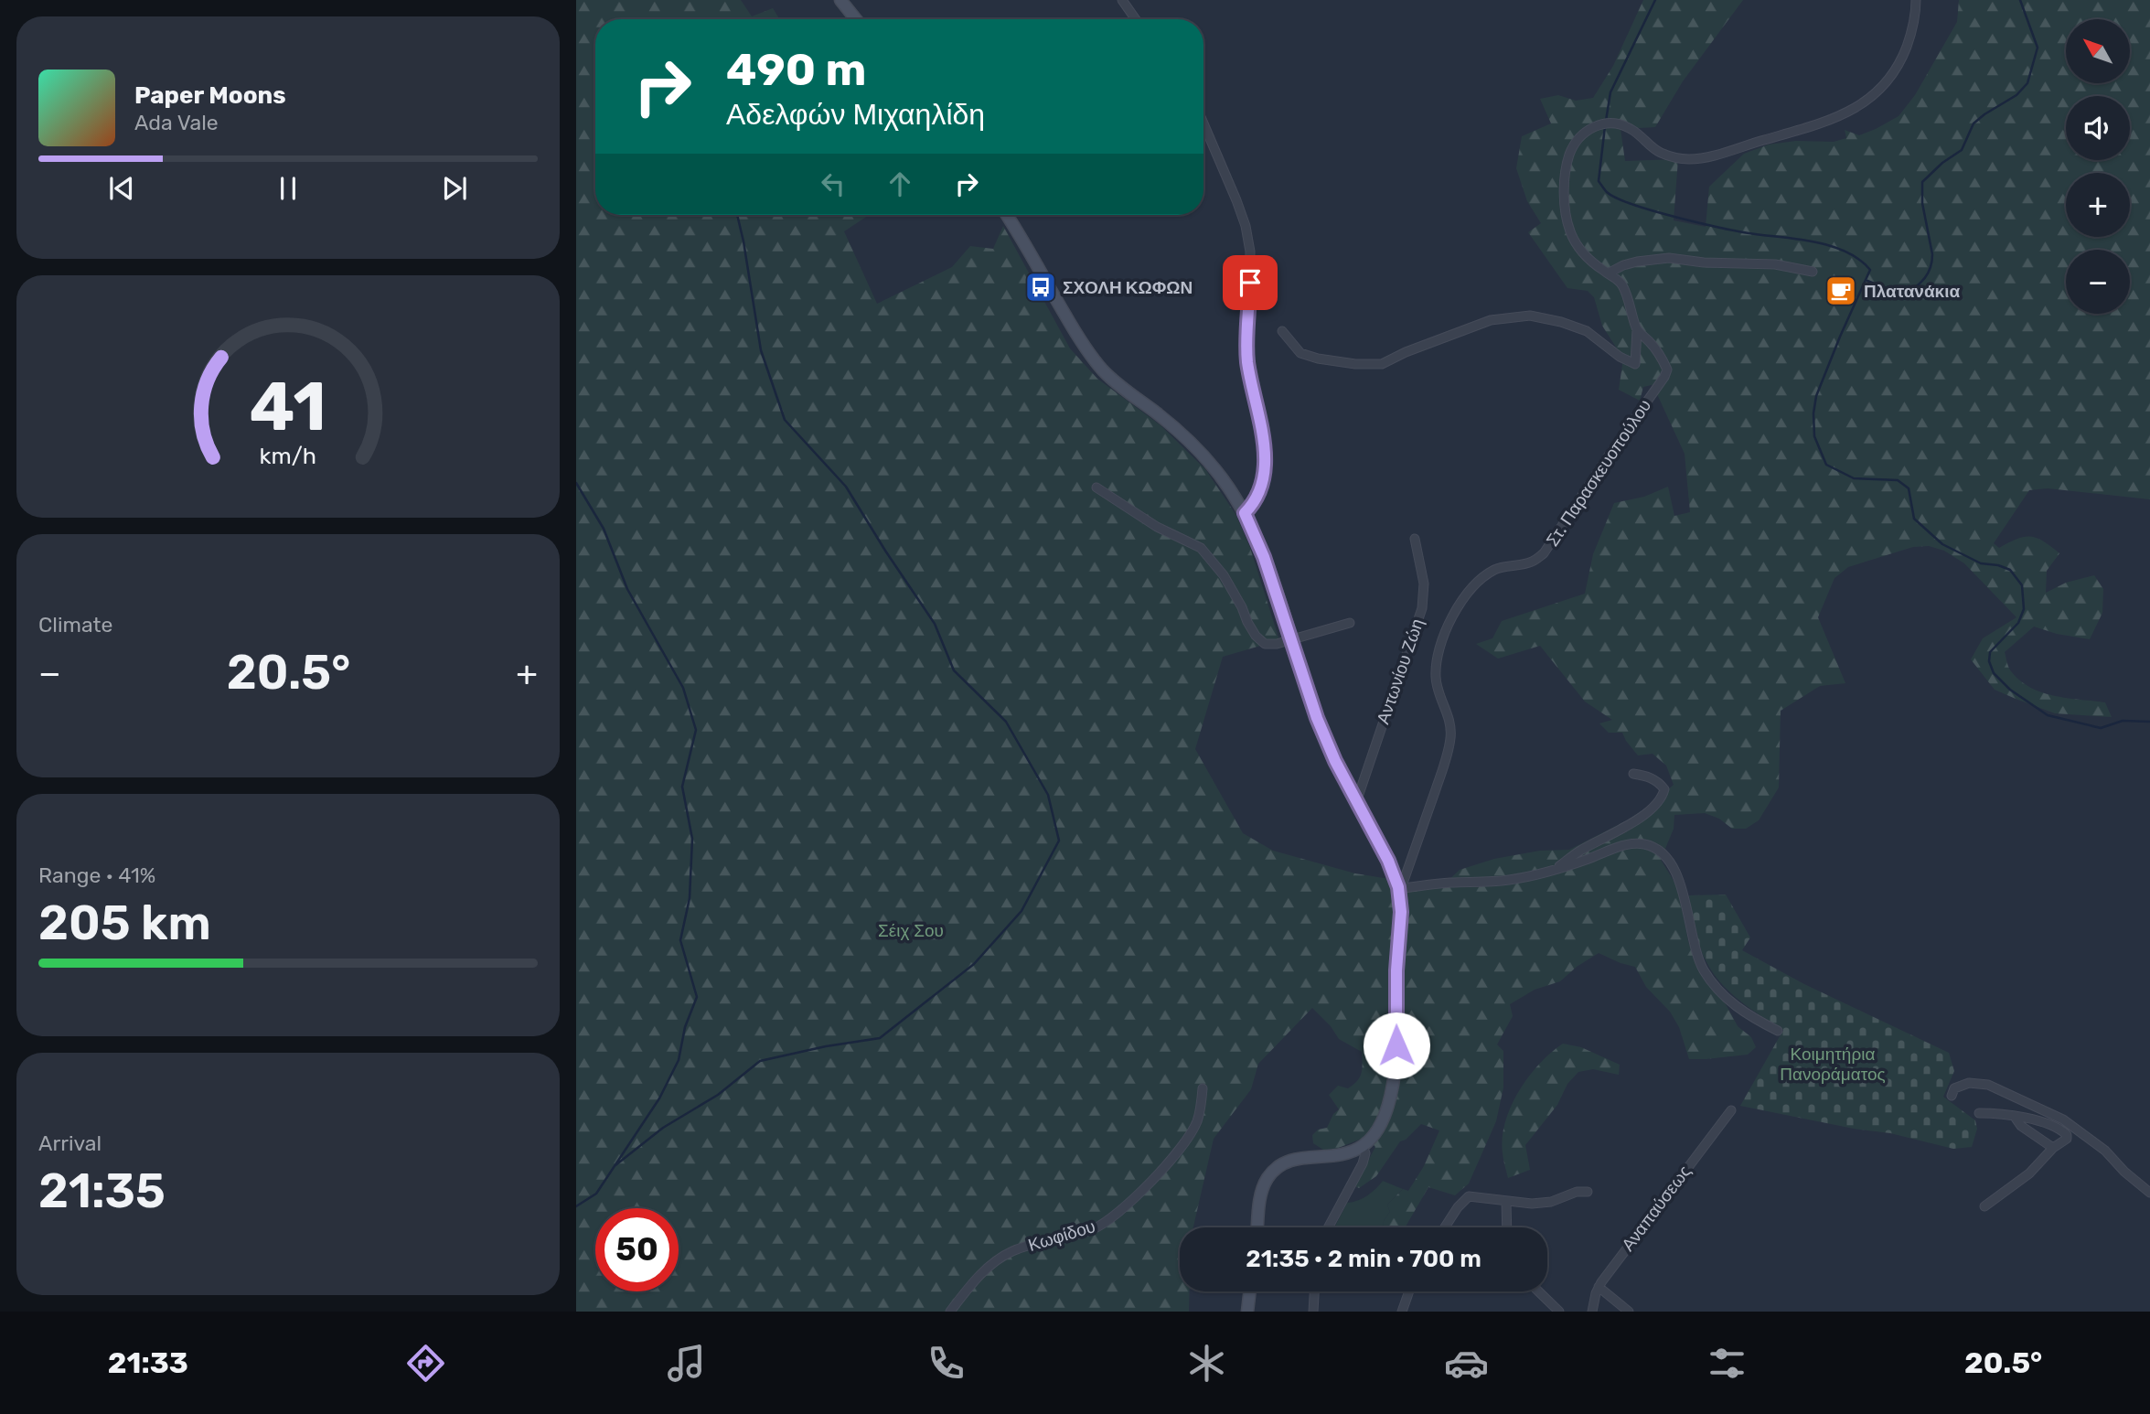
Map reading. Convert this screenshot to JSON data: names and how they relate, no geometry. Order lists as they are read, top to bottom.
{
  "streets": {
    "street": [
      "Στ. Παρασκευοπούλου",
      "Αντωνίου Ζώη",
      "Αναπαύσεως",
      "Κωφίδου"
    ]
  },
  "parks": ["Σέιχ Σου", "Κοιμητήρια Πανοράματος"],
  "places": {
    "bus stop": ["ΣΧΟΛΗ ΚΩΦΩΝ"],
    "cafe": ["Πλατανάκια"]
  },
  "north": "top left",
  "page": {
    "map_buttons": ["+", "−"],
    "turn": ["490 m", "Αδελφών Μιχαηλίδη"],
    "song": ["Paper Moons", "Ada Vale"],
    "tile": [
      "Climate",
      ["Range · 41%", "205 km"],
      ["Arrival", "21:35"]
    ],
    "heat": ["−", "20.5°", "+"],
    "limit": "50",
    "trip": "21:35 · 2 min · 700 m",
    "tabs": ["21:33", "20.5°"],
    "gauge": ["41", "km/h"]
  }
}
